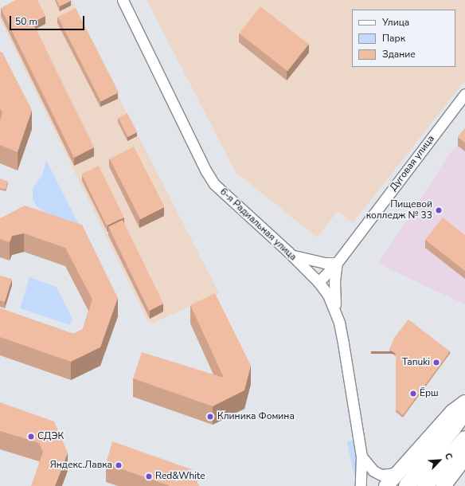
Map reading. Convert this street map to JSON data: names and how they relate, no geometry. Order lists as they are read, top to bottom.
{
  "streets": {
    "street": ["Дуговая улица", "6-я Радиальная улица"]
  },
  "crossings": [
    ["Дуговая улица", "6-я Радиальная улица"]
  ],
  "places": [
    "Пищевой колледж № 33",
    "Tanuki",
    "Ёрш",
    "Клиника Фомина",
    "СДЭК",
    "Яндекс.Лавка",
    "Red&White"
  ],
  "legend": ["Улица", "Парк", "Здание"],
  "scale_bar": "50 m",
  "north": "top right"
}
